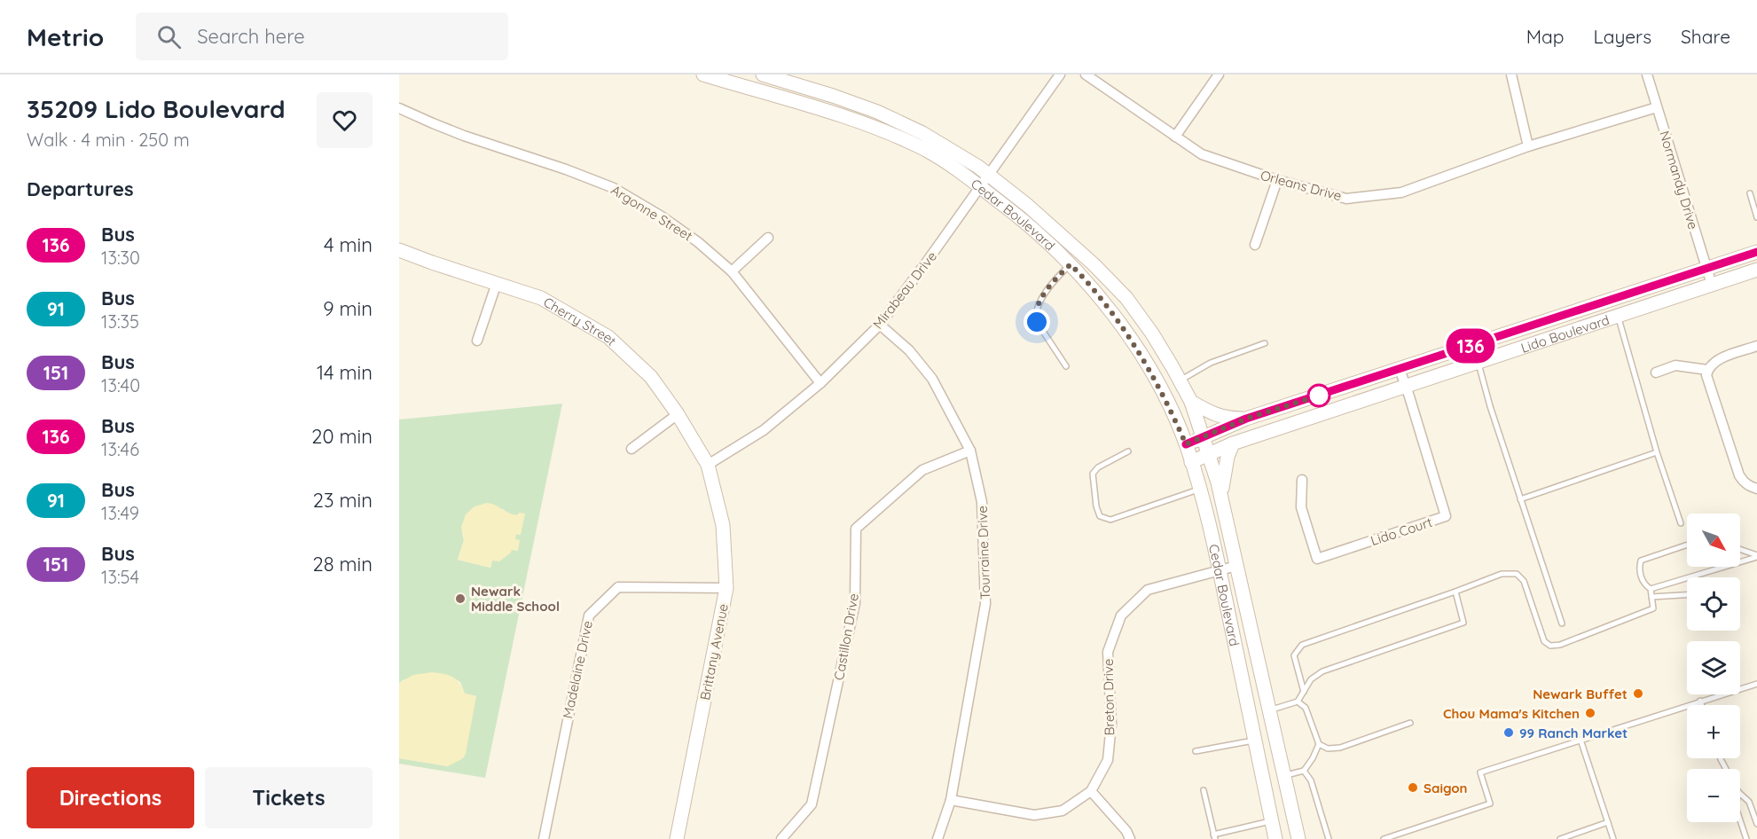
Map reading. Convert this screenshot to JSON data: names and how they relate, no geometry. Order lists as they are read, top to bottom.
{
  "streets": {
    "street": [
      "Normandy Drive",
      "Orleans Drive",
      "Argonne Street",
      "Cedar Boulevard",
      "Mirabeau Drive",
      "Cherry Street",
      "Lido Boulevard",
      "Lido Court",
      "Tourraine Drive",
      "Castillon Drive",
      "Brittany Avenue",
      "Madelaine Drive",
      "Breton Drive"
    ]
  },
  "crossings": [
    ["Normandy Drive", "Orleans Drive"],
    ["Normandy Drive", "Lido Boulevard"],
    ["Argonne Street", "Mirabeau Drive"],
    ["Cedar Boulevard", "Mirabeau Drive"],
    ["Cedar Boulevard", "Lido Boulevard"],
    ["Cedar Boulevard", "Breton Drive"],
    ["Mirabeau Drive", "Cherry Street"],
    ["Mirabeau Drive", "Tourraine Drive"],
    ["Mirabeau Drive", "Brittany Avenue"],
    ["Cherry Street", "Brittany Avenue"],
    ["Lido Boulevard", "Lido Court"],
    ["Tourraine Drive", "Castillon Drive"],
    ["Tourraine Drive", "Breton Drive"],
    ["Brittany Avenue", "Madelaine Drive"]
  ],
  "places": [
    "Newark Middle School",
    "Newark Buffet",
    "Chou Mama's Kitchen",
    "99 Ranch Market",
    "Saigon"
  ],
  "lines": ["bus line 136"],
  "north": "bottom right",
  "page": {
    "header": "Metrio",
    "search": "Search here",
    "nav": ["Map", "Layers", "Share"],
    "heading": [
      ["35209 Lido Boulevard", "Walk · 4 min · 250 m"],
      "Departures"
    ],
    "on_map": "136",
    "list": [
      {
        "mark": "136",
        "name": "Bus",
        "note": "13:30",
        "value": "4 min"
      },
      {
        "mark": "91",
        "name": "Bus",
        "note": "13:35",
        "value": "9 min"
      },
      {
        "mark": "151",
        "name": "Bus",
        "note": "13:40",
        "value": "14 min"
      },
      {
        "mark": "136",
        "name": "Bus",
        "note": "13:46",
        "value": "20 min"
      },
      {
        "mark": "91",
        "name": "Bus",
        "note": "13:49",
        "value": "23 min"
      },
      {
        "mark": "151",
        "name": "Bus",
        "note": "13:54",
        "value": "28 min"
      }
    ],
    "map_buttons": ["+", "−"],
    "buttons": ["Directions", "Tickets"]
  }
}
